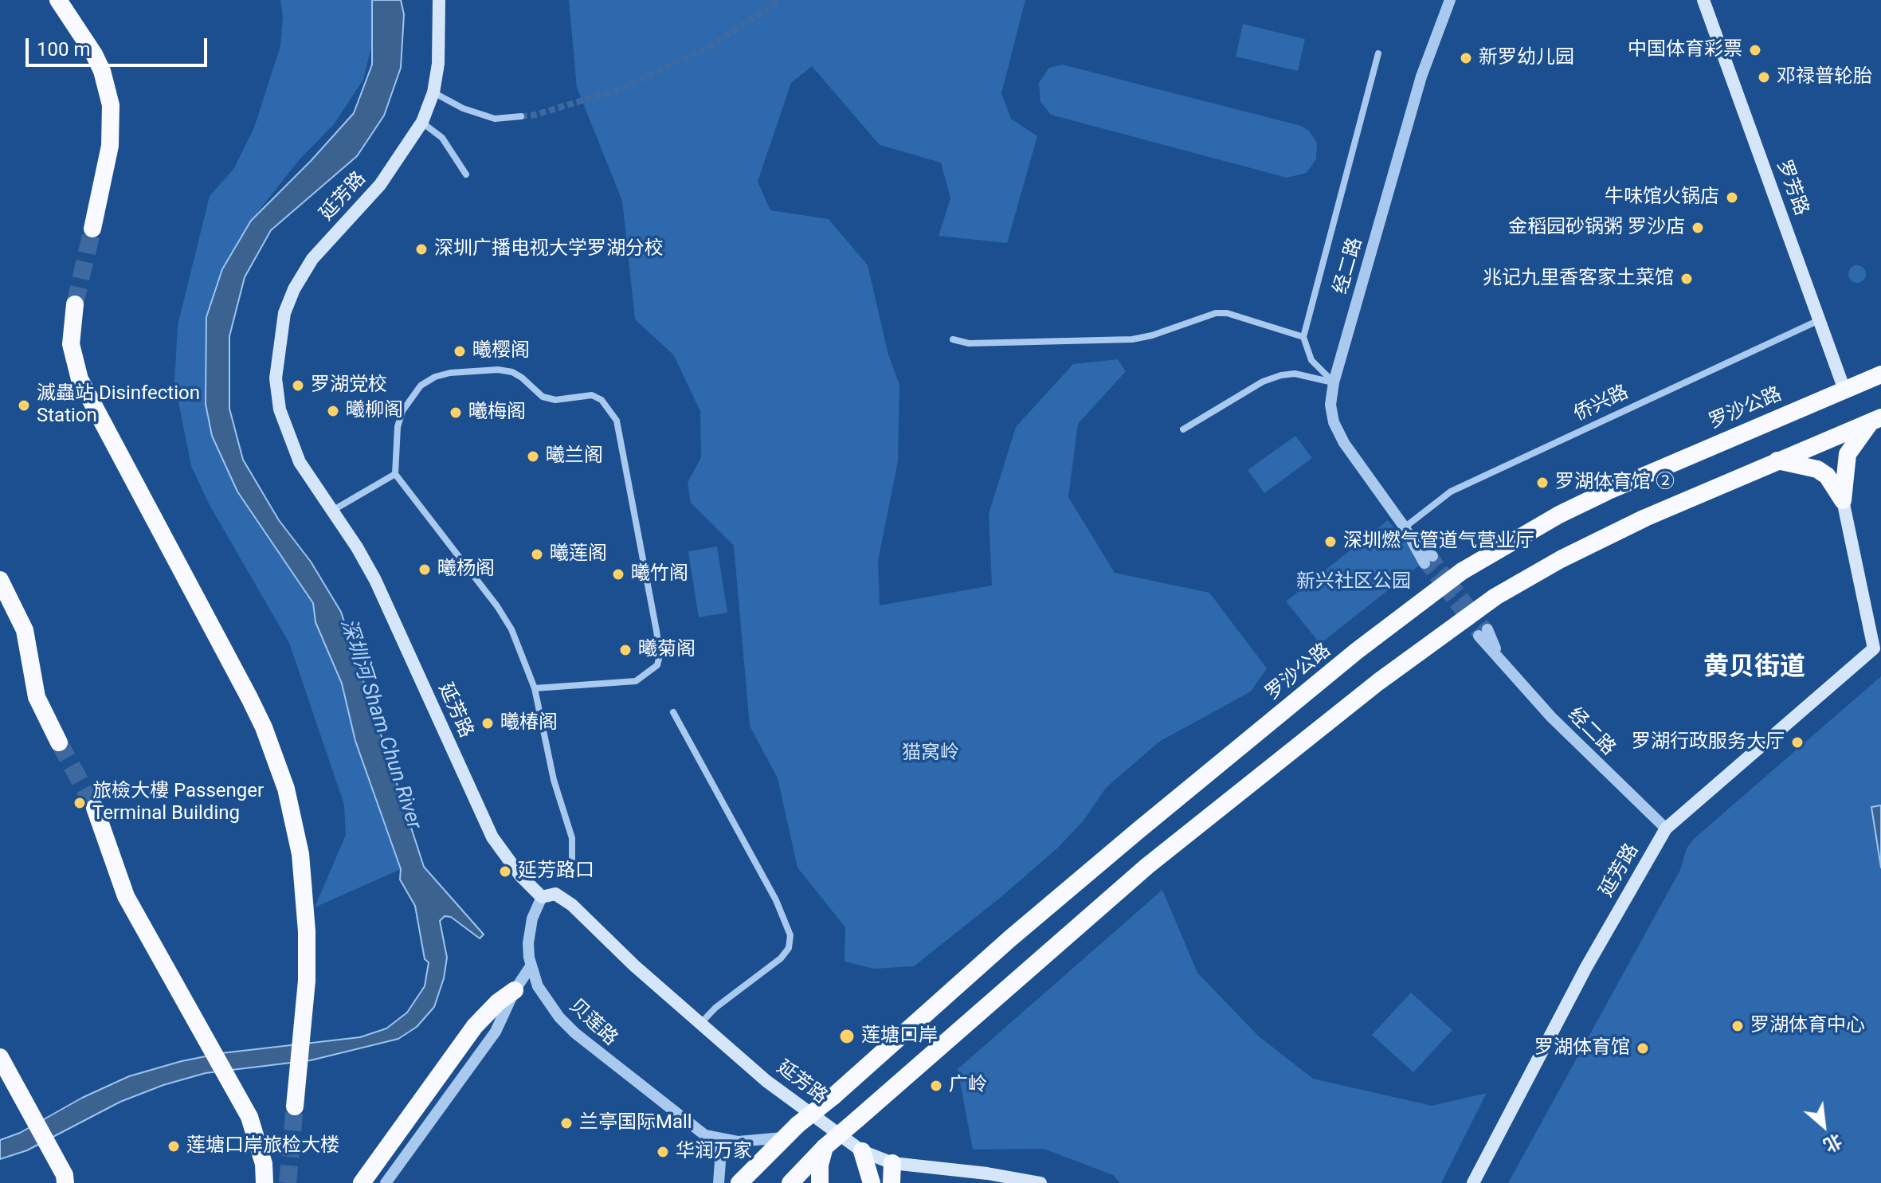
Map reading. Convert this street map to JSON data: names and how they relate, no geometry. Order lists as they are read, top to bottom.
{
  "streets": {
    "highway": ["罗沙公路"],
    "main road": ["罗芳路", "延芳路"],
    "street": ["经二路", "侨兴路", "贝莲路"]
  },
  "crossings": [
    ["罗芳路", "侨兴路"],
    ["罗芳路", "罗沙公路"],
    ["延芳路", "经二路"],
    ["延芳路", "贝莲路"],
    ["经二路", "侨兴路"],
    ["罗沙公路", "贝莲路"]
  ],
  "districts": ["黄贝街道"],
  "water": ["深圳河 Sham Chun River"],
  "parks": ["新兴社区公园", "猫窝岭"],
  "places": [
    "中国体育彩票",
    "新罗幼儿园",
    "邓禄普轮胎",
    "牛味馆火锅店",
    "金稻园砂锅粥 罗沙店",
    "深圳广播电视大学罗湖分校",
    "兆记九里香客家土菜馆",
    "曦樱阁",
    "罗湖党校",
    "滅蟲站 Disinfection Station",
    "曦柳阁",
    "曦梅阁",
    "曦兰阁",
    "罗湖体育馆 ②",
    "深圳燃气管道气营业厅",
    "曦莲阁",
    "曦杨阁",
    "曦竹阁",
    "曦菊阁",
    "曦椿阁",
    "罗湖行政服务大厅",
    "旅檢大樓 Passenger Terminal Building",
    "延芳路口",
    "罗湖体育中心",
    "莲塘口岸",
    "罗湖体育馆",
    "广岭",
    "兰亭国际Mall",
    "莲塘口岸旅检大楼",
    "华润万家"
  ],
  "scale_bar": "100 m",
  "north": "bottom right"
}
